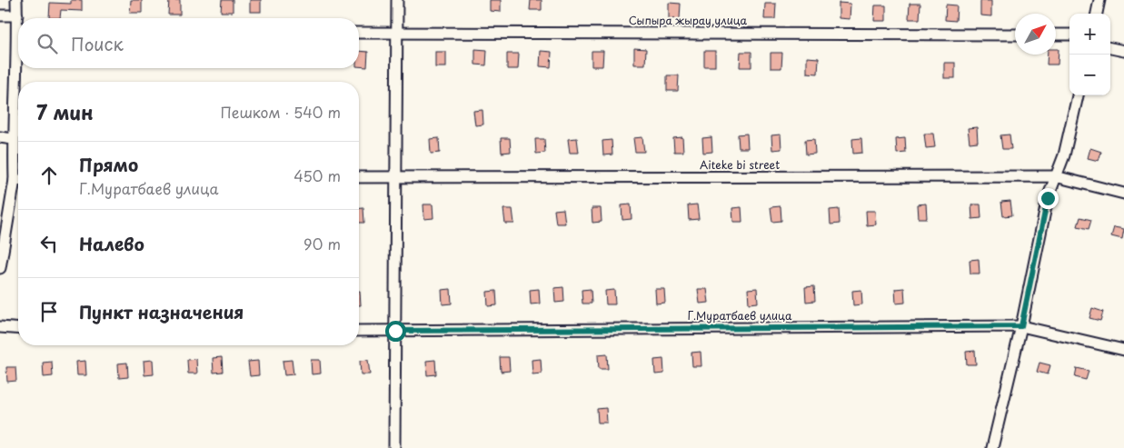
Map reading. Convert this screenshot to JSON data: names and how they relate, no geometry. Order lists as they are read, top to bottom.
{
  "streets": {
    "street": ["Сыпыра жырау улица", "Aiteke bi street", "Г.Муратбаев улица"]
  },
  "north": "top right",
  "page": {
    "map_buttons": ["+", "−"],
    "search": "Поиск",
    "heading": ["7 мин", "Пешком · 540 m"],
    "list": [
      ["Прямо", "Г.Муратбаев улица", "450 m"],
      ["Налево", "90 m"],
      "Пункт назначения"
    ]
  }
}
